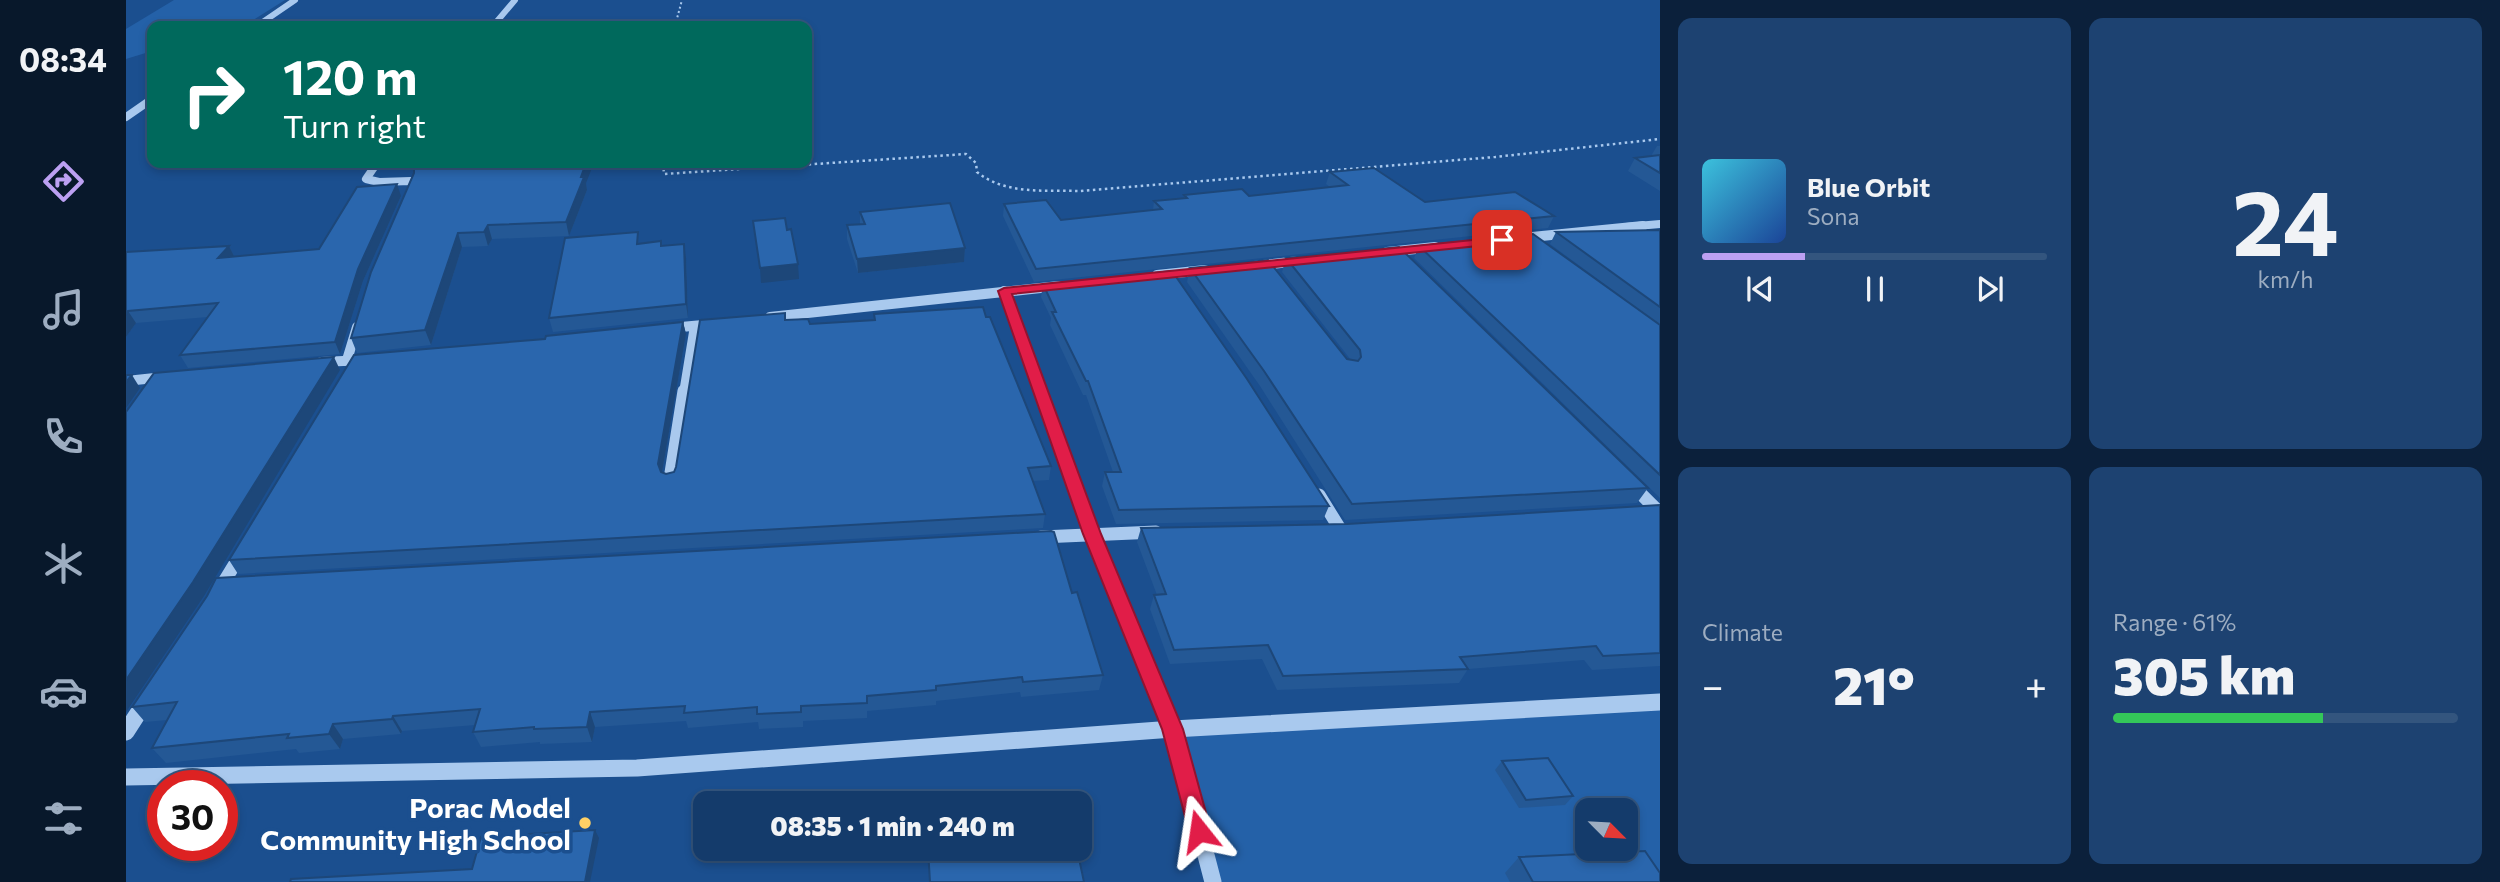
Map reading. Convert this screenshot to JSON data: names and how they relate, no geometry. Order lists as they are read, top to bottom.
{
  "places": ["Porac Model Community High School"],
  "north": "bottom right",
  "page": {
    "tabs": "08:34",
    "tile": [
      ["24", "km/h"],
      "Climate",
      ["Range · 61%", "305 km"]
    ],
    "turn": ["120 m", "Turn right"],
    "song": ["Blue Orbit", "Sona"],
    "heat": ["−", "21°", "+"],
    "limit": "30",
    "trip": "08:35 · 1 min · 240 m"
  }
}
